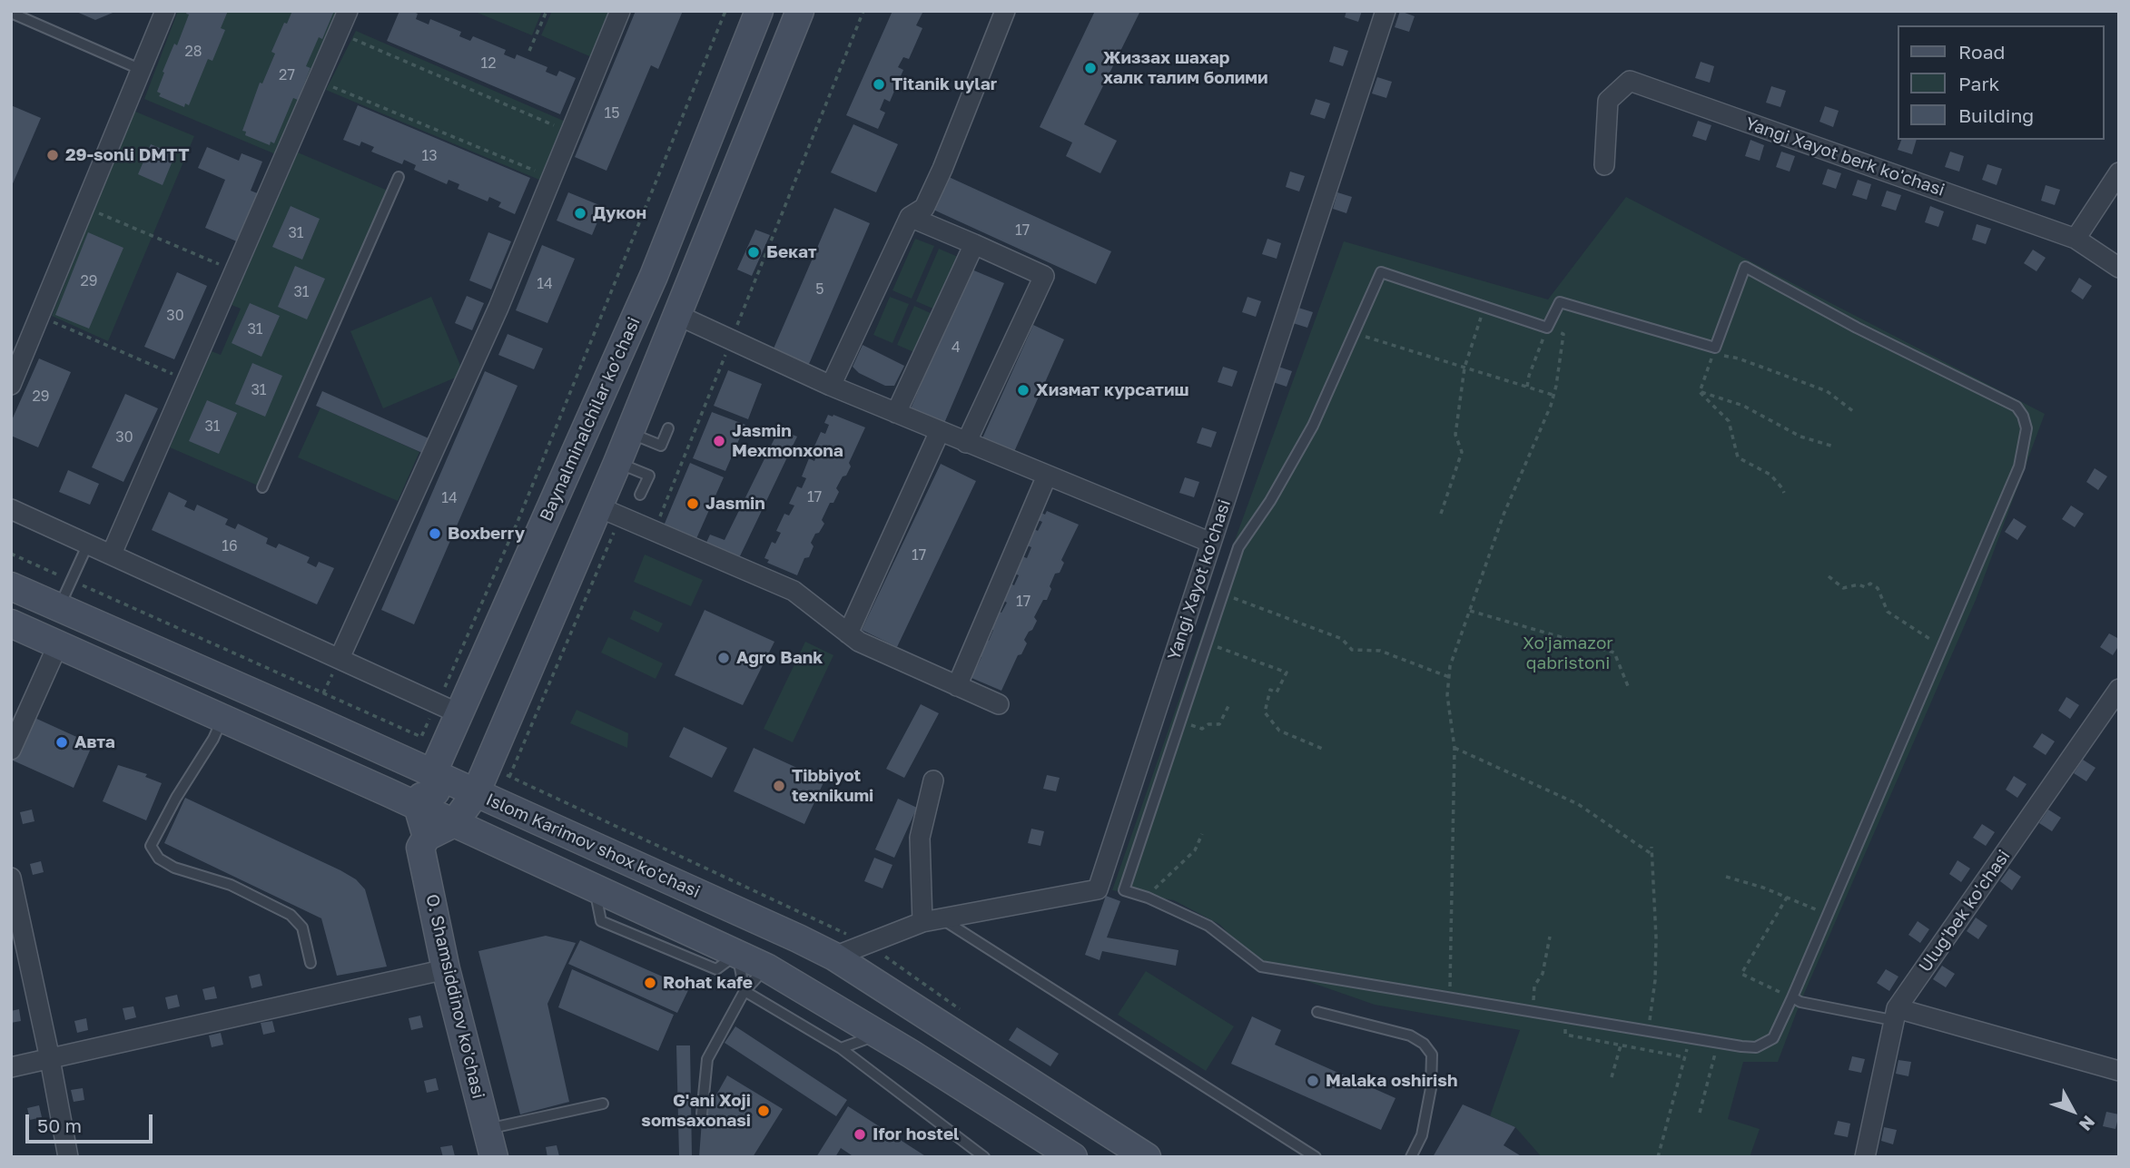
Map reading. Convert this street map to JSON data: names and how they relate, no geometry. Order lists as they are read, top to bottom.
{
  "streets": {
    "main road": ["Baynalminalchilar ko’chasi", "Islom Karimov shox ko'chasi", "O. Shamsiddinov ko'chasi"],
    "street": ["Yangi Xayot berk ko'chasi", "Yangi Xayot ko'chasi", "Ulug'bek ko'chasi"]
  },
  "crossings": [
    ["Baynalminalchilar ko’chasi", "Islom Karimov shox ko'chasi"],
    ["Yangi Xayot ko'chasi", "Islom Karimov shox ko'chasi"]
  ],
  "parks": ["Xo'jamazor qabristoni"],
  "places": [
    "Жиззах шахар халк талим болими",
    "Titanik uylar",
    "29-sonli DMTT",
    "Дукон",
    "Бекат",
    "Хизмат курсатиш",
    "Jasmin Mexmonxona",
    "Jasmin",
    "Boxberry",
    "Agro Bank",
    "Авта",
    "Tibbiyot texnikumi",
    "Rohat kafe",
    "Malaka oshirish",
    "G'ani Xoji somsaxonasi",
    "Ifor hostel"
  ],
  "house_numbers": [
    "28",
    "12",
    "27",
    "15",
    "13",
    "17",
    "31",
    "29",
    "14",
    "5",
    "31",
    "30",
    "31",
    "4",
    "31",
    "29",
    "31",
    "30",
    "17",
    "14",
    "16",
    "17",
    "17"
  ],
  "legend": ["Road", "Park", "Building"],
  "scale_bar": "50 m",
  "north": "bottom right"
}
